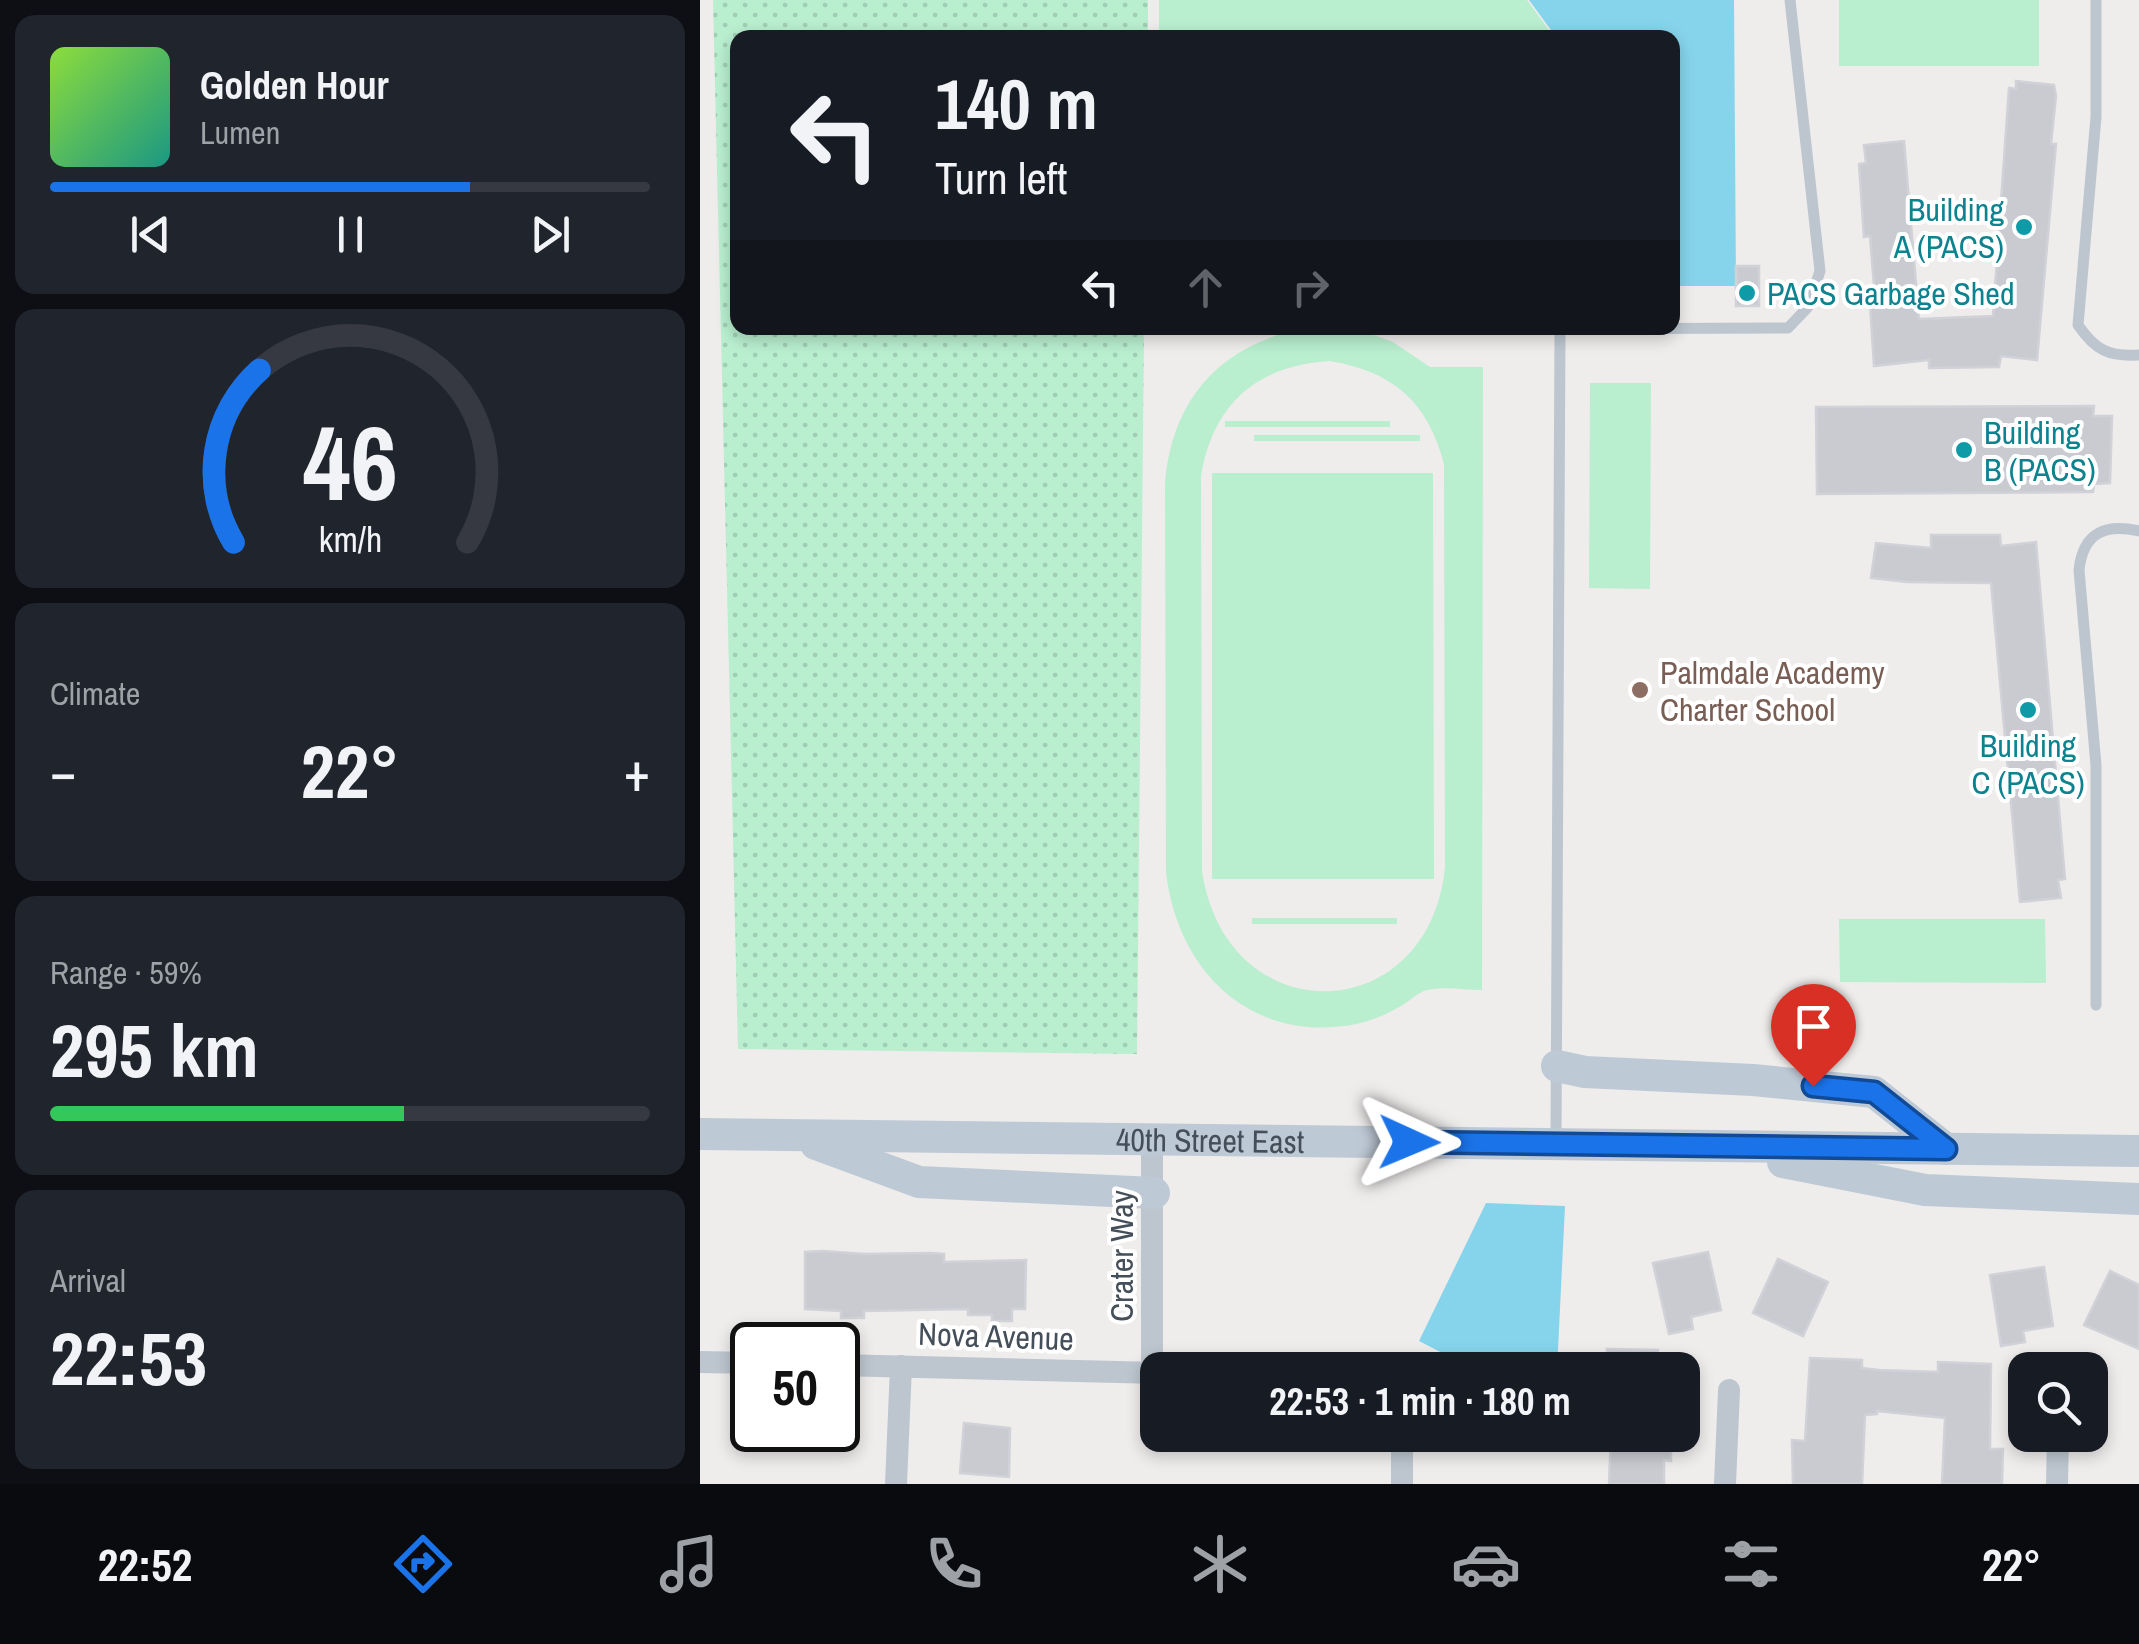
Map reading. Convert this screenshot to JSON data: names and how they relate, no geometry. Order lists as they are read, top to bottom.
{
  "streets": {
    "main road": ["40th Street East"],
    "street": ["Crater Way", "Nova Avenue"]
  },
  "crossings": [
    ["40th Street East", "Crater Way"]
  ],
  "places": [
    "Building A (PACS)",
    "PACS Garbage Shed",
    "Building B (PACS)",
    "Palmdale Academy Charter School",
    "Building C (PACS)"
  ],
  "page": {
    "turn": ["140 m", "Turn left"],
    "song": ["Golden Hour", "Lumen"],
    "tile": [
      "Climate",
      ["Range · 59%", "295 km"],
      ["Arrival", "22:53"]
    ],
    "heat": ["−", "22°", "+"],
    "limit": "50",
    "trip": "22:53 · 1 min · 180 m",
    "tabs": ["22:52", "22°"],
    "gauge": ["46", "km/h"]
  }
}
